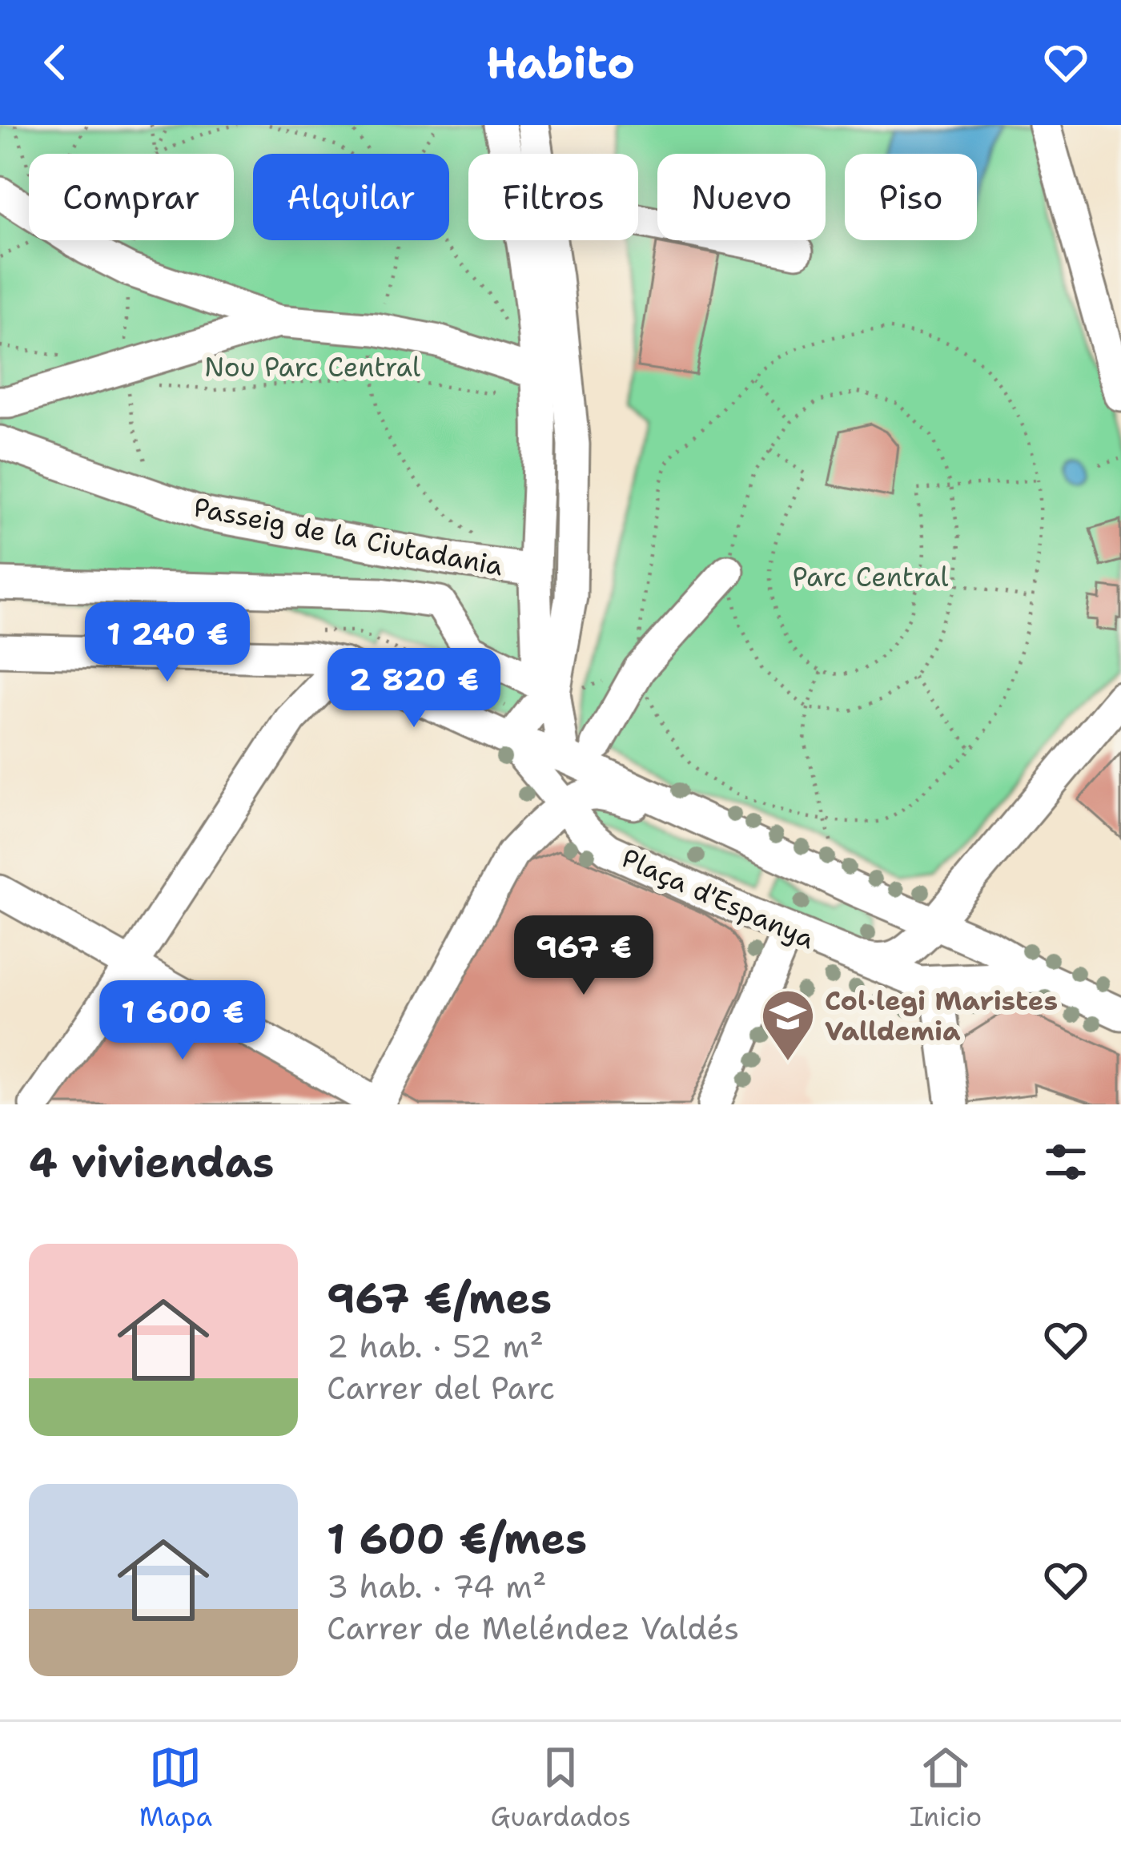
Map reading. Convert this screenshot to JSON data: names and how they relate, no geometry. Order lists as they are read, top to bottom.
{
  "streets": {
    "street": ["Passeig de la Ciutadania", "Plaça d'Espanya"]
  },
  "parks": ["Nou Parc Central", "Parc Central"],
  "places": {
    "school or university": ["Col·legi Maristes Valldemia"]
  },
  "page": {
    "header": "Habito",
    "chip": [
      "Comprar",
      "Alquilar",
      "Filtros",
      "Nuevo",
      "Piso"
    ],
    "price": [
      "1 240 €",
      "2 820 €",
      "967 €",
      "1 600 €"
    ],
    "heading": "4 viviendas",
    "list": [
      {
        "name": "967 €/mes",
        "note": "2 hab. · 52 m² · Carrer del Parc"
      },
      {
        "name": "1 600 €/mes",
        "note": "3 hab. · 74 m² · Carrer de Meléndez Valdés"
      }
    ],
    "tabs": ["Mapa", "Guardados", "Inicio"]
  }
}
